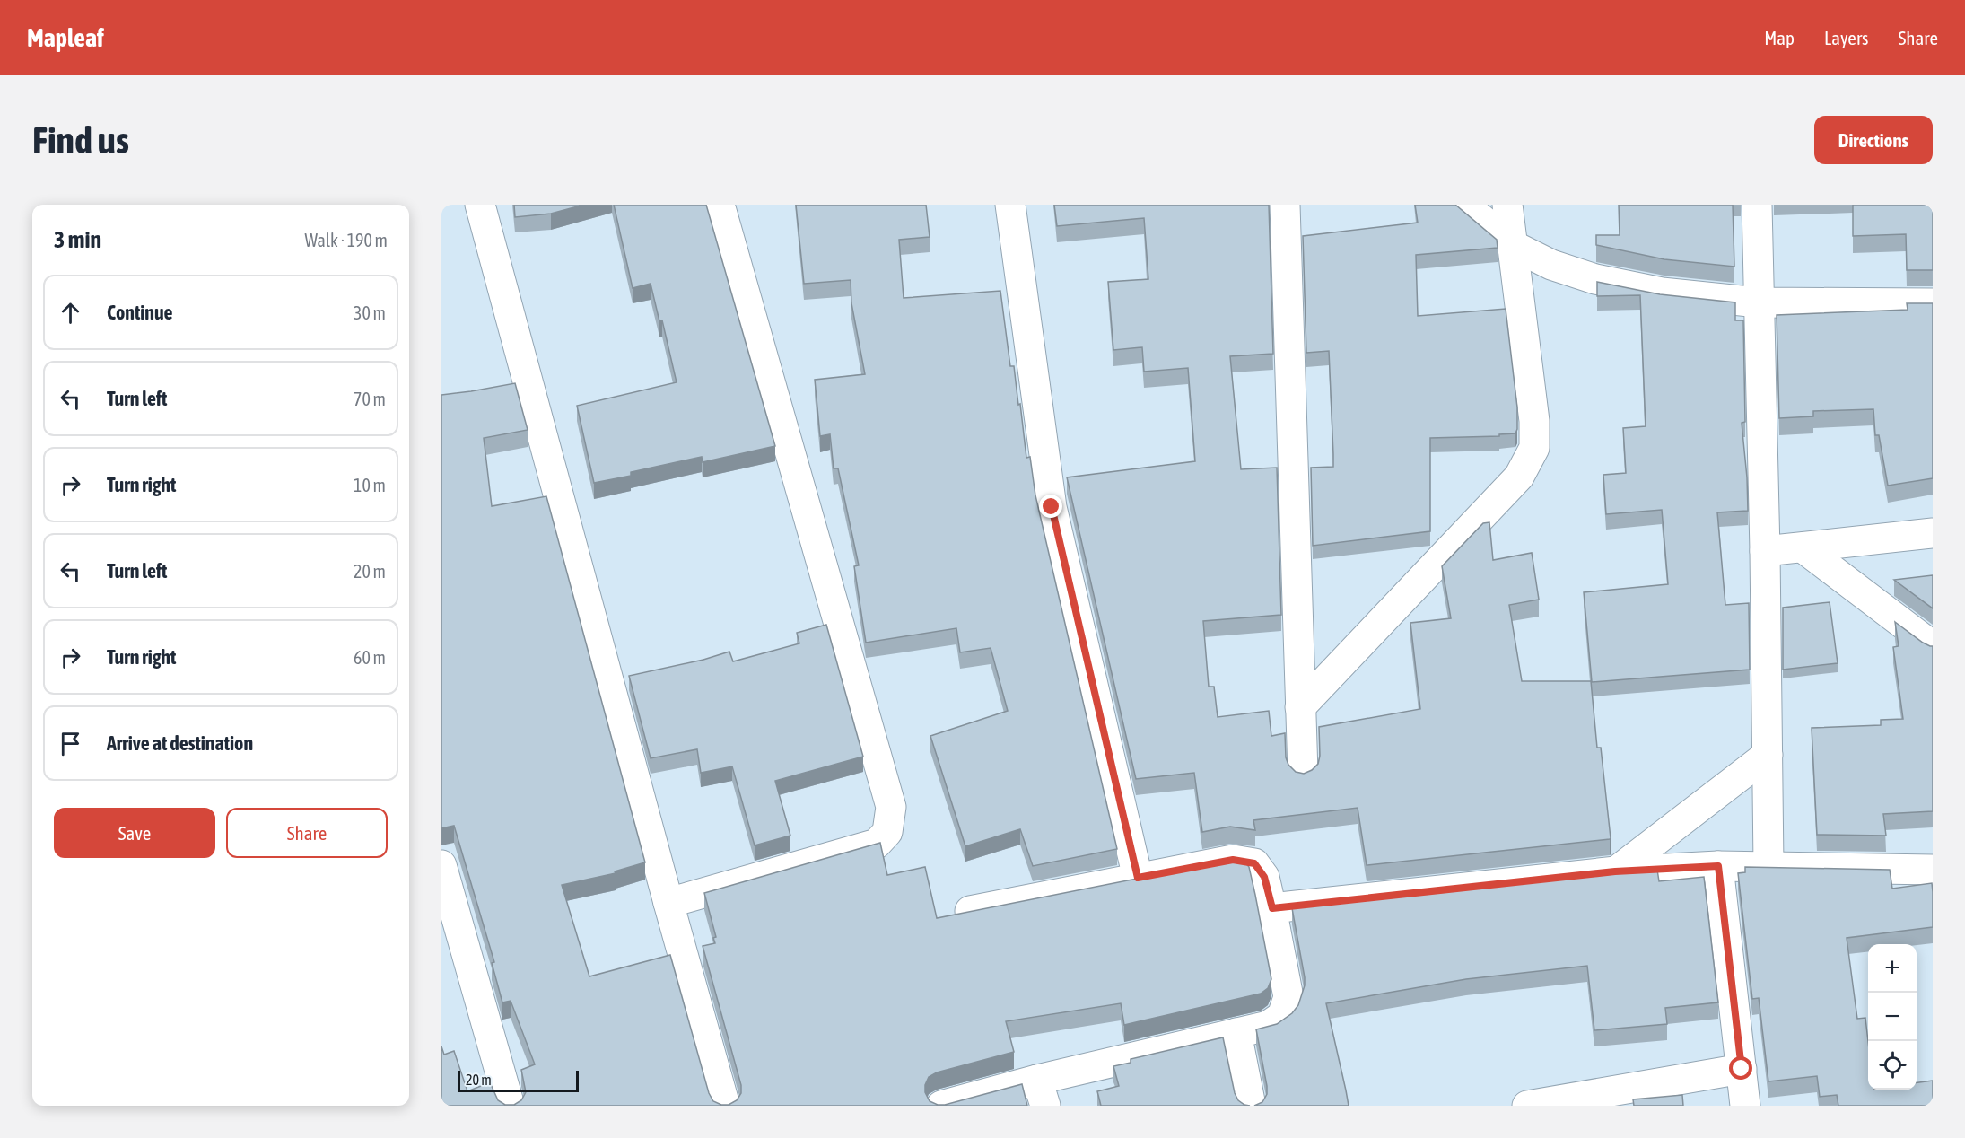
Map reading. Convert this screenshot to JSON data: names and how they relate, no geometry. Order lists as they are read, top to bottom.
{
  "scale_bar": "20 m",
  "page": {
    "header": "Mapleaf",
    "nav": ["Map", "Layers", "Share"],
    "buttons": [
      "Directions",
      ["Save", "Share"]
    ],
    "title": "Find us",
    "heading": ["3 min", "Walk · 190 m"],
    "list": [
      ["Continue", "30 m"],
      ["Turn left", "70 m"],
      ["Turn right", "10 m"],
      ["Turn left", "20 m"],
      ["Turn right", "60 m"],
      "Arrive at destination"
    ],
    "map_buttons": ["+", "−"],
    "scale": "20 m"
  }
}
